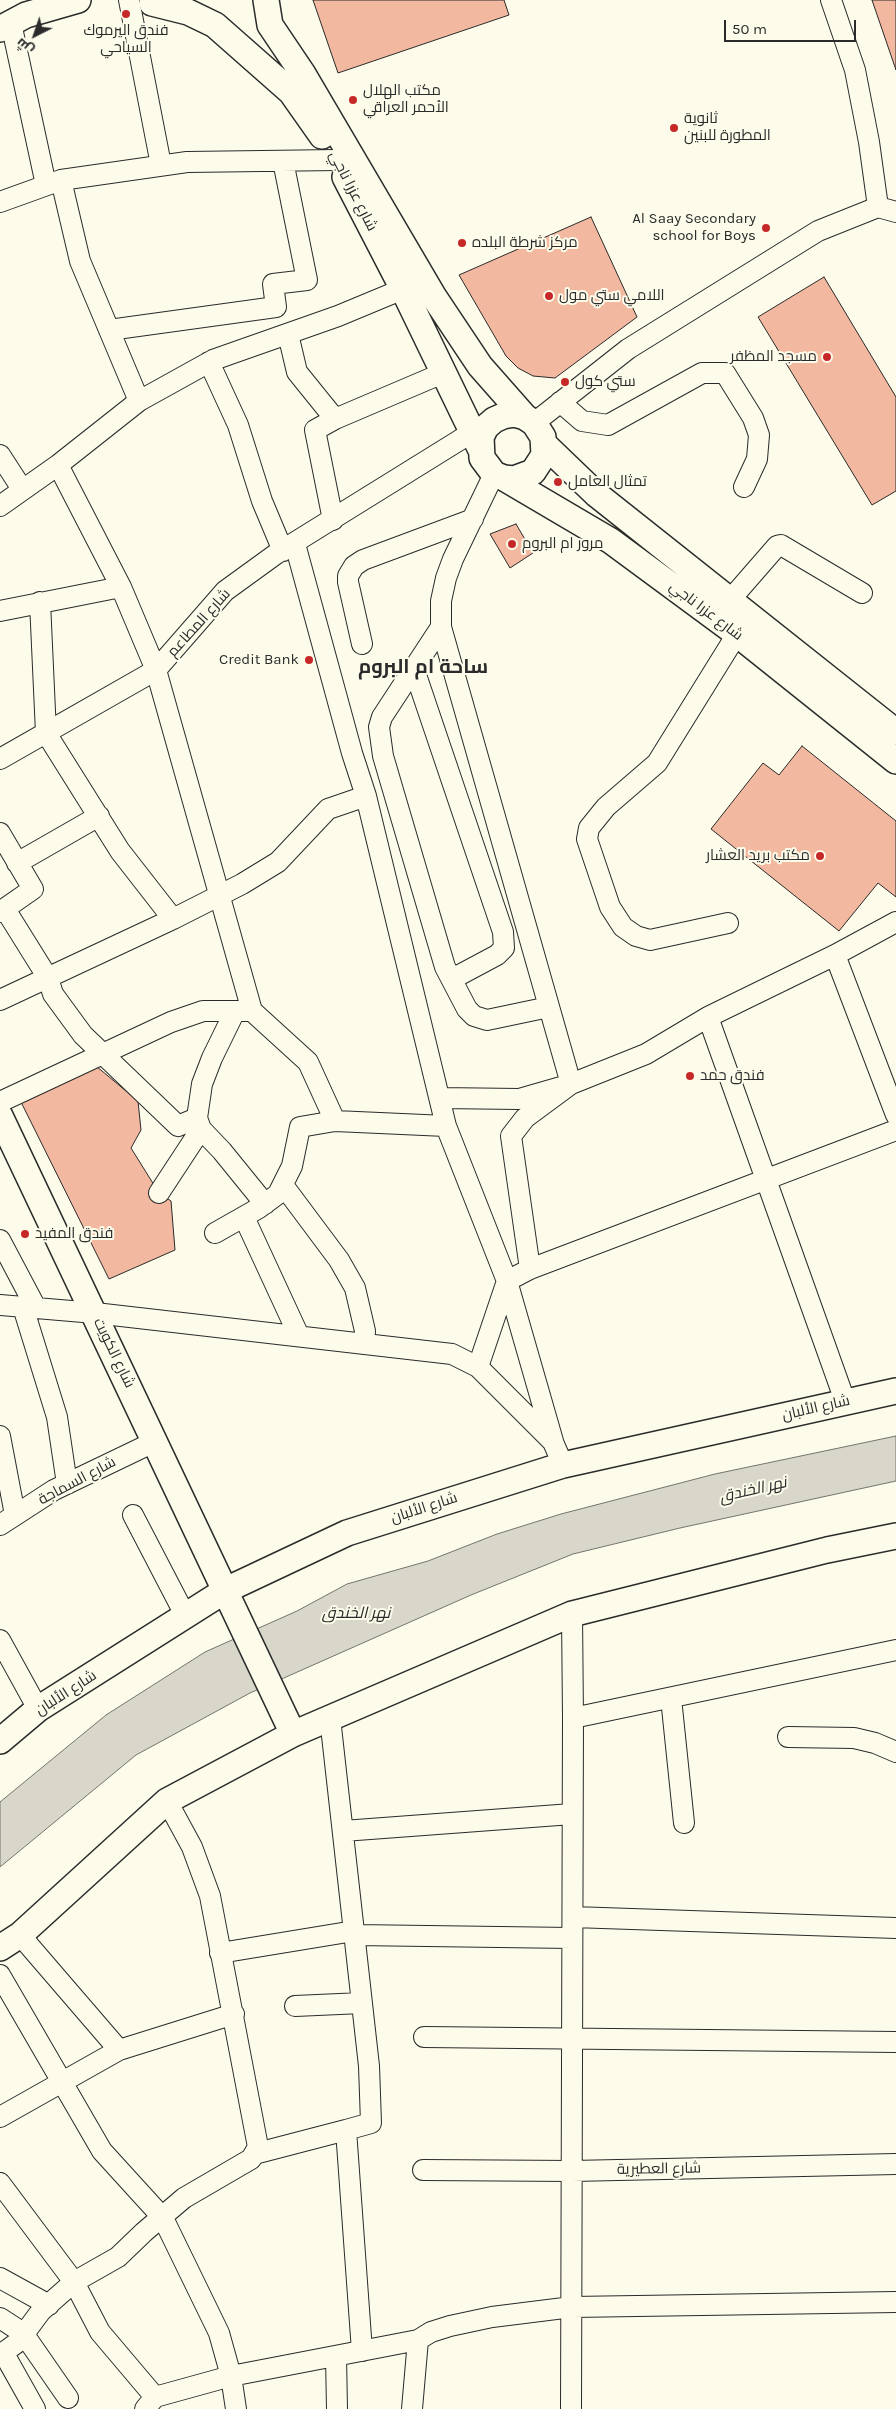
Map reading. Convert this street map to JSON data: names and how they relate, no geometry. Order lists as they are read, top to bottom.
{
  "streets": {
    "main road": ["شارع عزرا ناجي", "شارع الكويت", "شارع الألبان"],
    "street": ["شارع المطاعم", "شارع السماجة", "شارع العطيرية"]
  },
  "crossings": [
    ["شارع عزرا ناجي", "شارع المطاعم"],
    ["شارع الكويت", "شارع الألبان"],
    ["شارع الكويت", "شارع السماجة"]
  ],
  "districts": ["ساحة ام البروم"],
  "water": ["نهر الخندق"],
  "places": [
    "فندق اليرموك السياحي",
    "مكتب الهلال الأحمر العراقي",
    "ثانوية المطورة للبنين",
    "Al Saay Secondary school for Boys",
    "مركز شرطة البلده",
    "اللامي ستي مول",
    "مسجد المظفر",
    "ستي كول",
    "تمثال العامل",
    "مرور ام البروم",
    "Credit Bank",
    "مكتب بريد العشار",
    "فندق حمد",
    "فندق المفيد"
  ],
  "scale_bar": "50 m",
  "north": "bottom left"
}
